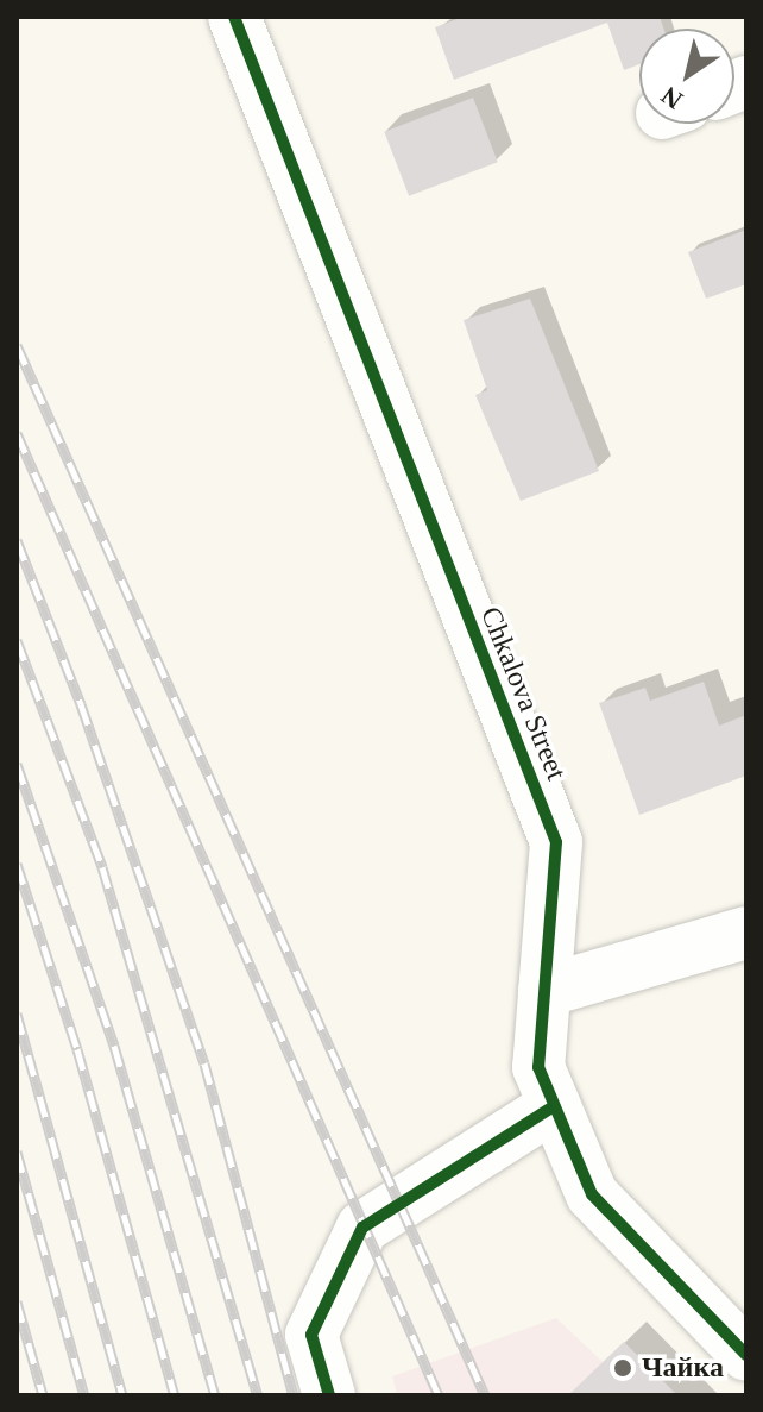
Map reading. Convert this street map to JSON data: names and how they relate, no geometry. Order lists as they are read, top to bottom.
{
  "streets": {
    "street": ["Chkalova Street"]
  },
  "places": ["Чайка"],
  "north": "bottom left"
}
